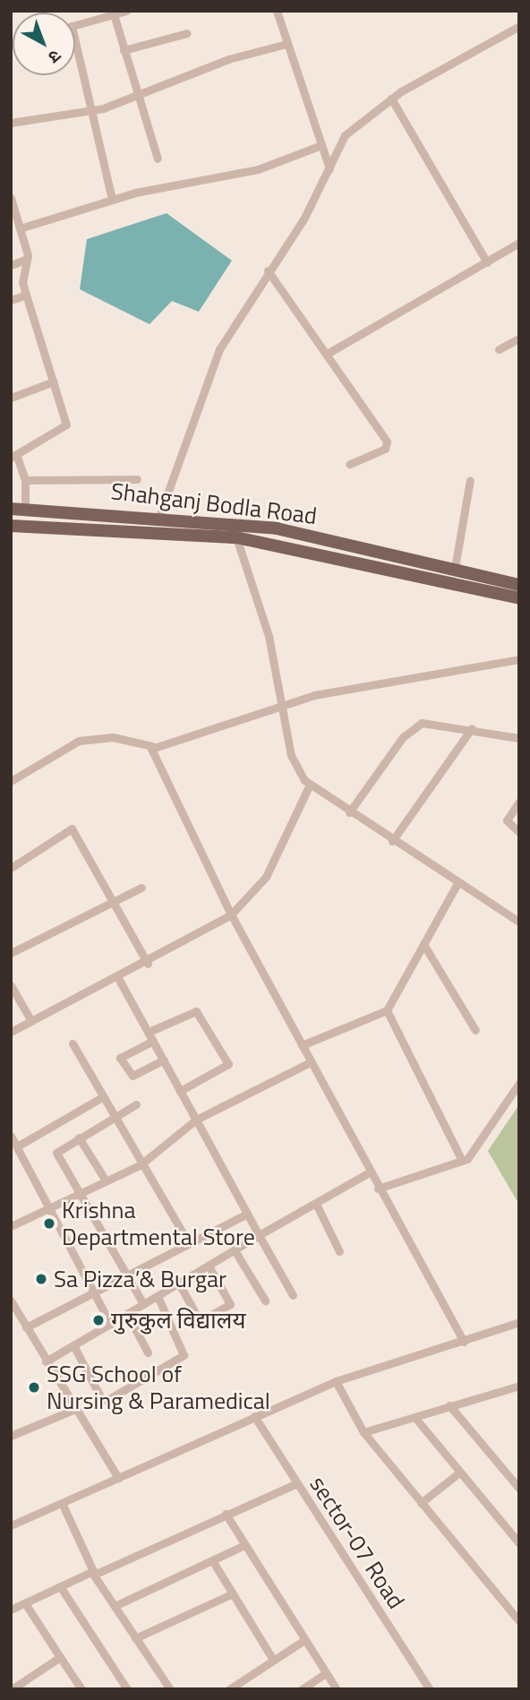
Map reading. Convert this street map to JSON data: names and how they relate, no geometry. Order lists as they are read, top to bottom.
{
  "streets": {
    "main road": ["Shahganj Bodla Road"],
    "street": ["sector-07 Road"]
  },
  "places": [
    "Krishna Departmental Store",
    "Sa Pizza’& Burgar",
    "गुरुकुल विद्यालय",
    "SSG School of Nursing & Paramedical"
  ],
  "north": "bottom right"
}
